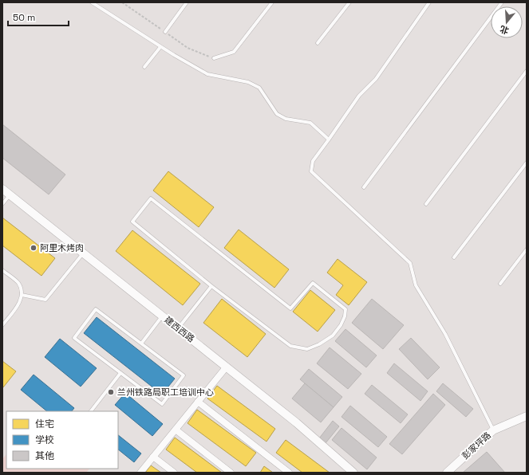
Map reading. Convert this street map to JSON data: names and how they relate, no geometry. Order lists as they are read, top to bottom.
{
  "streets": {
    "street": ["建西西路", "彭家坪路"]
  },
  "places": ["阿里木烤肉", "兰州铁路局职工培训中心"],
  "legend": ["住宅", "学校", "其他"],
  "scale_bar": "50 m",
  "north": "bottom"
}
